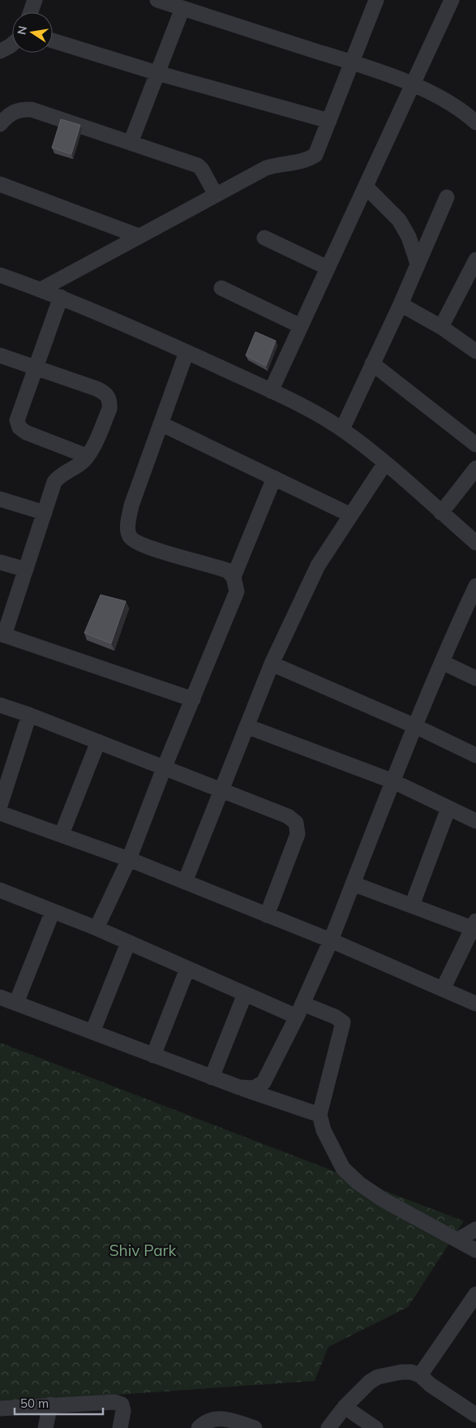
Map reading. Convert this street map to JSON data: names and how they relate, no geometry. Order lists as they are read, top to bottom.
{
  "parks": ["Shiv Park"],
  "scale_bar": "50 m",
  "north": "left"
}
